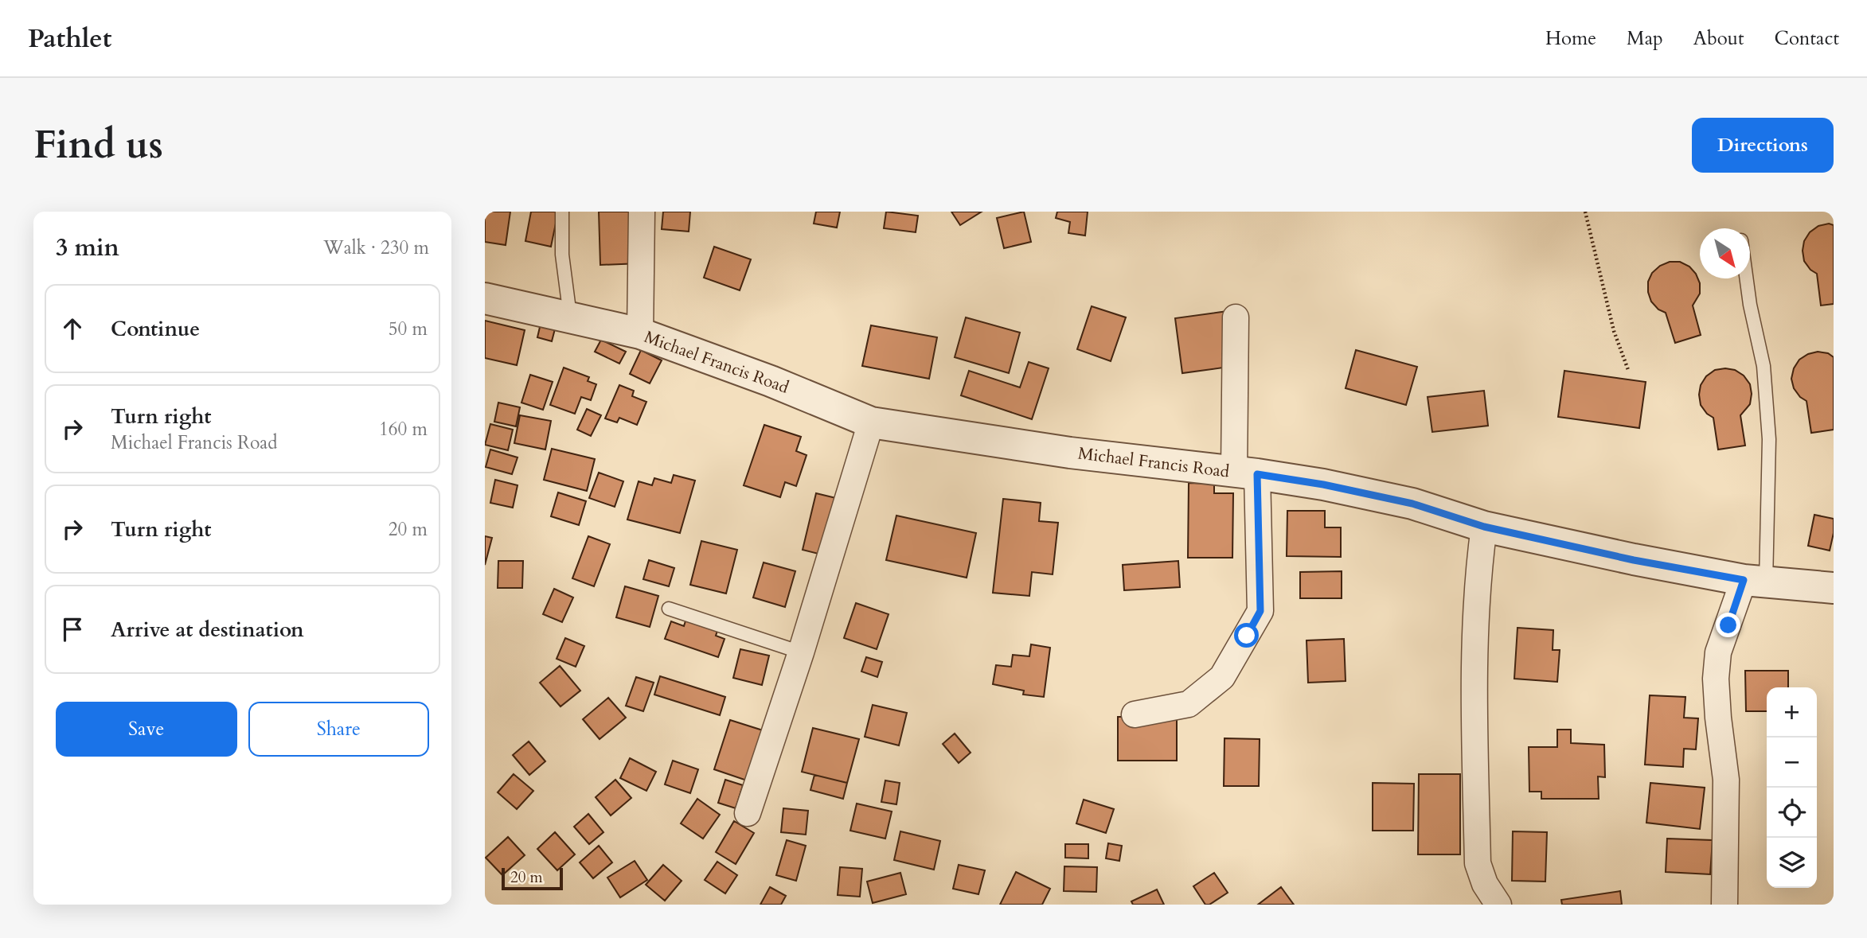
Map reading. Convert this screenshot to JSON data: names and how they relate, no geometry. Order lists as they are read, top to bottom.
{
  "streets": {
    "street": ["Michael Francis Road"]
  },
  "scale_bar": "20 m",
  "north": "bottom right",
  "page": {
    "header": "Pathlet",
    "nav": [
      "Home",
      "Map",
      "About",
      "Contact"
    ],
    "buttons": [
      "Directions",
      ["Save", "Share"]
    ],
    "title": "Find us",
    "heading": ["3 min", "Walk · 230 m"],
    "list": [
      ["Continue", "50 m"],
      ["Turn right", "Michael Francis Road", "160 m"],
      ["Turn right", "20 m"],
      "Arrive at destination"
    ],
    "map_buttons": ["+", "−"],
    "scale": "20 m"
  }
}
